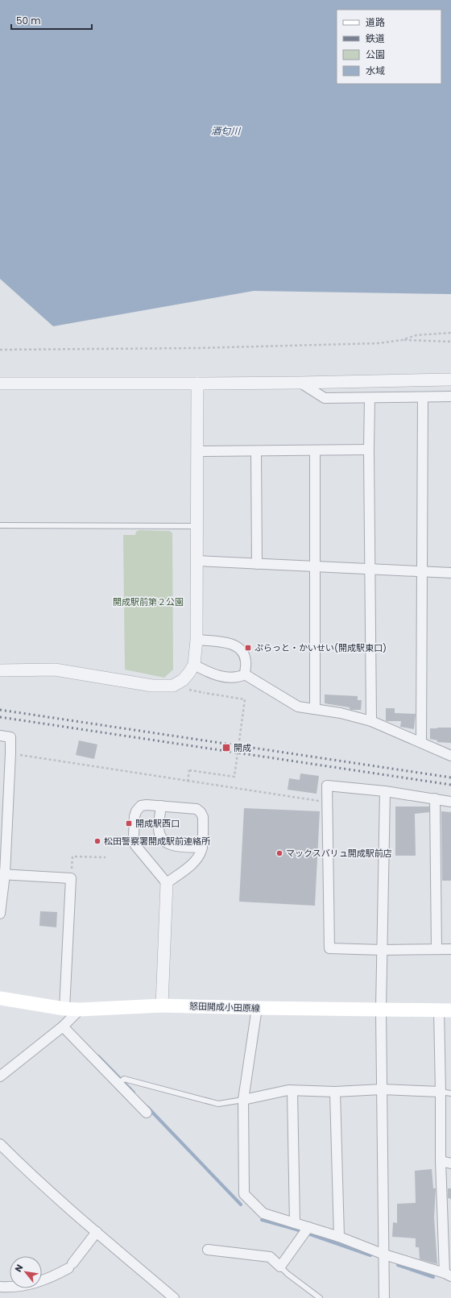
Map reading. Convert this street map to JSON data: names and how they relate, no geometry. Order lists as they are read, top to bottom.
{
  "streets": {
    "main road": ["怒田開成小田原線"]
  },
  "water": ["酒匂川"],
  "parks": ["開成駅前第２公園"],
  "places": {
    "transit": ["ぷらっと・かいせい(開成駅東口)", "開成", "開成駅西口"],
    "other": ["松田警察署開成駅前連絡所", "マックスバリュ開成駅前店"]
  },
  "legend": [
    "道路",
    "鉄道",
    "公園",
    "水域"
  ],
  "scale_bar": "50 m",
  "north": "top left"
}
